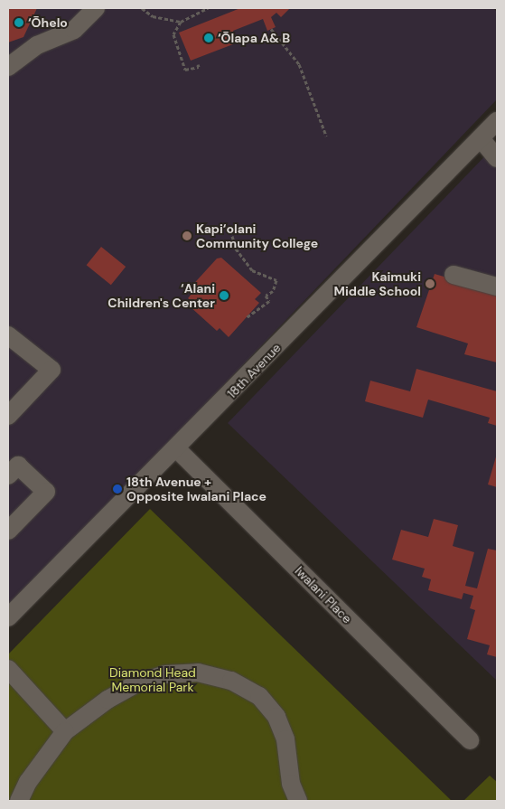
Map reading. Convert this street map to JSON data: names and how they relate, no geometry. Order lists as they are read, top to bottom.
{
  "streets": {
    "street": ["18th Avenue", "Iwalani Place"]
  },
  "crossings": [
    ["18th Avenue", "Iwalani Place"]
  ],
  "parks": ["Diamond Head Memorial Park"],
  "places": [
    "‘Ōhelo",
    "‘Ōlapa A& B",
    "Kapi‘olani Community College",
    "Kaimuki Middle School",
    "‘Alani Children's Center",
    "18th Avenue + Opposite Iwalani Place"
  ]
}
